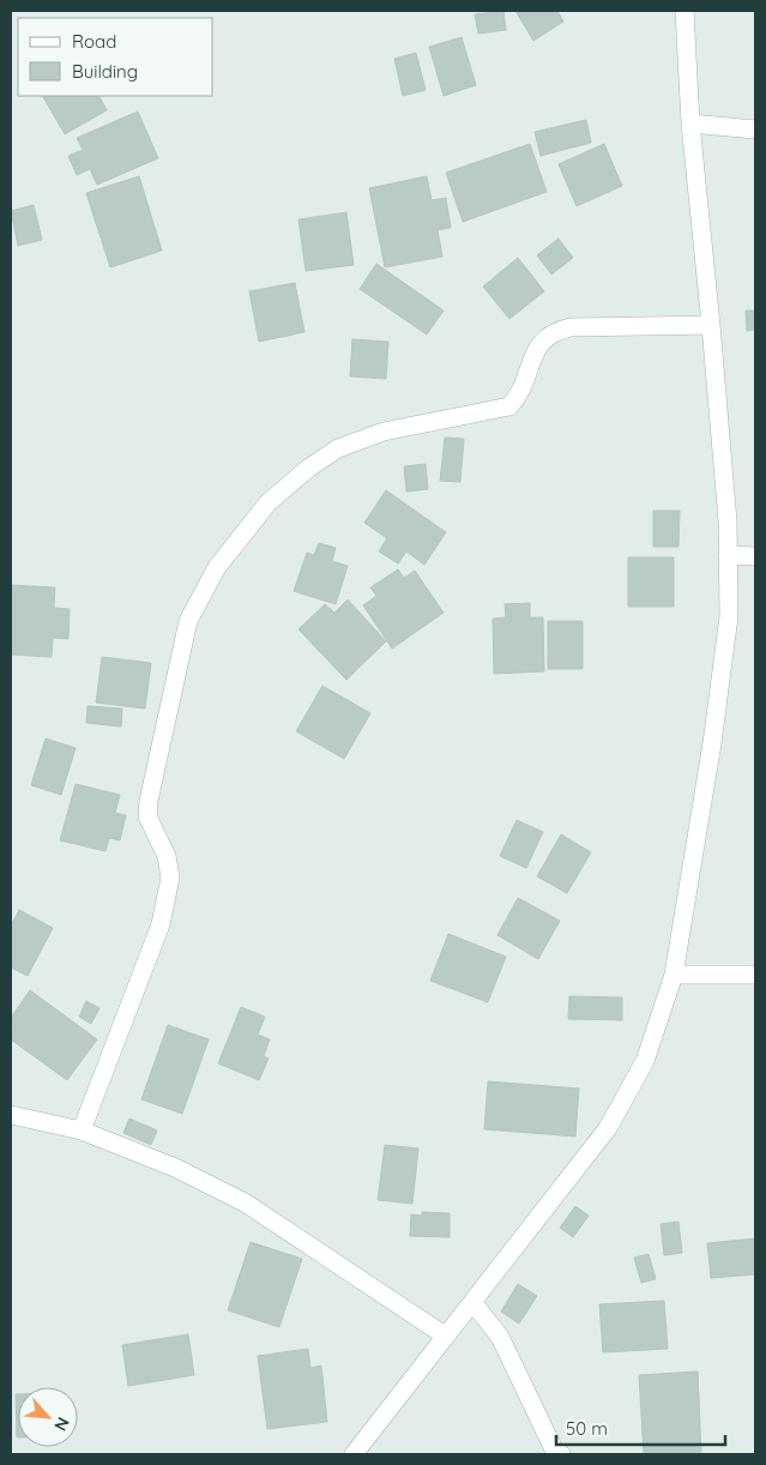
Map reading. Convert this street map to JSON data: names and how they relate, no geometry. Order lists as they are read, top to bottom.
{
  "legend": ["Road", "Building"],
  "scale_bar": "50 m",
  "north": "bottom right"
}
